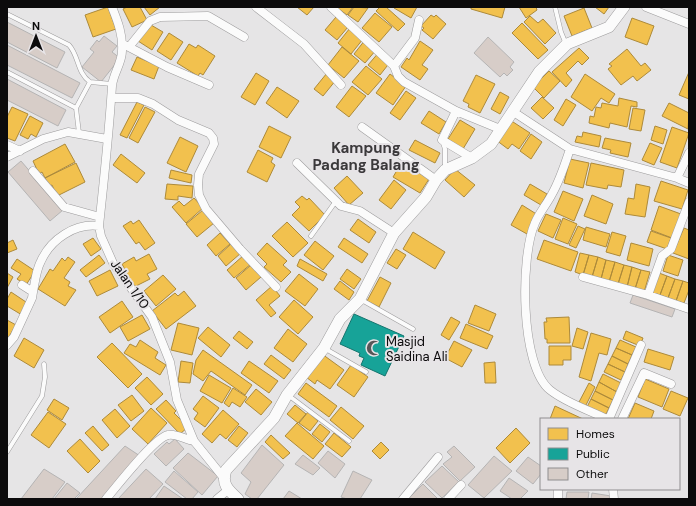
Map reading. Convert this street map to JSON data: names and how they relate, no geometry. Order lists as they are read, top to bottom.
{
  "streets": {
    "street": ["Jalan 1/10"]
  },
  "districts": ["Kampung Padang Balang"],
  "places": {
    "mosque": ["Masjid Saidina Ali"]
  },
  "legend": ["Homes", "Public", "Other"],
  "north": "top"
}
